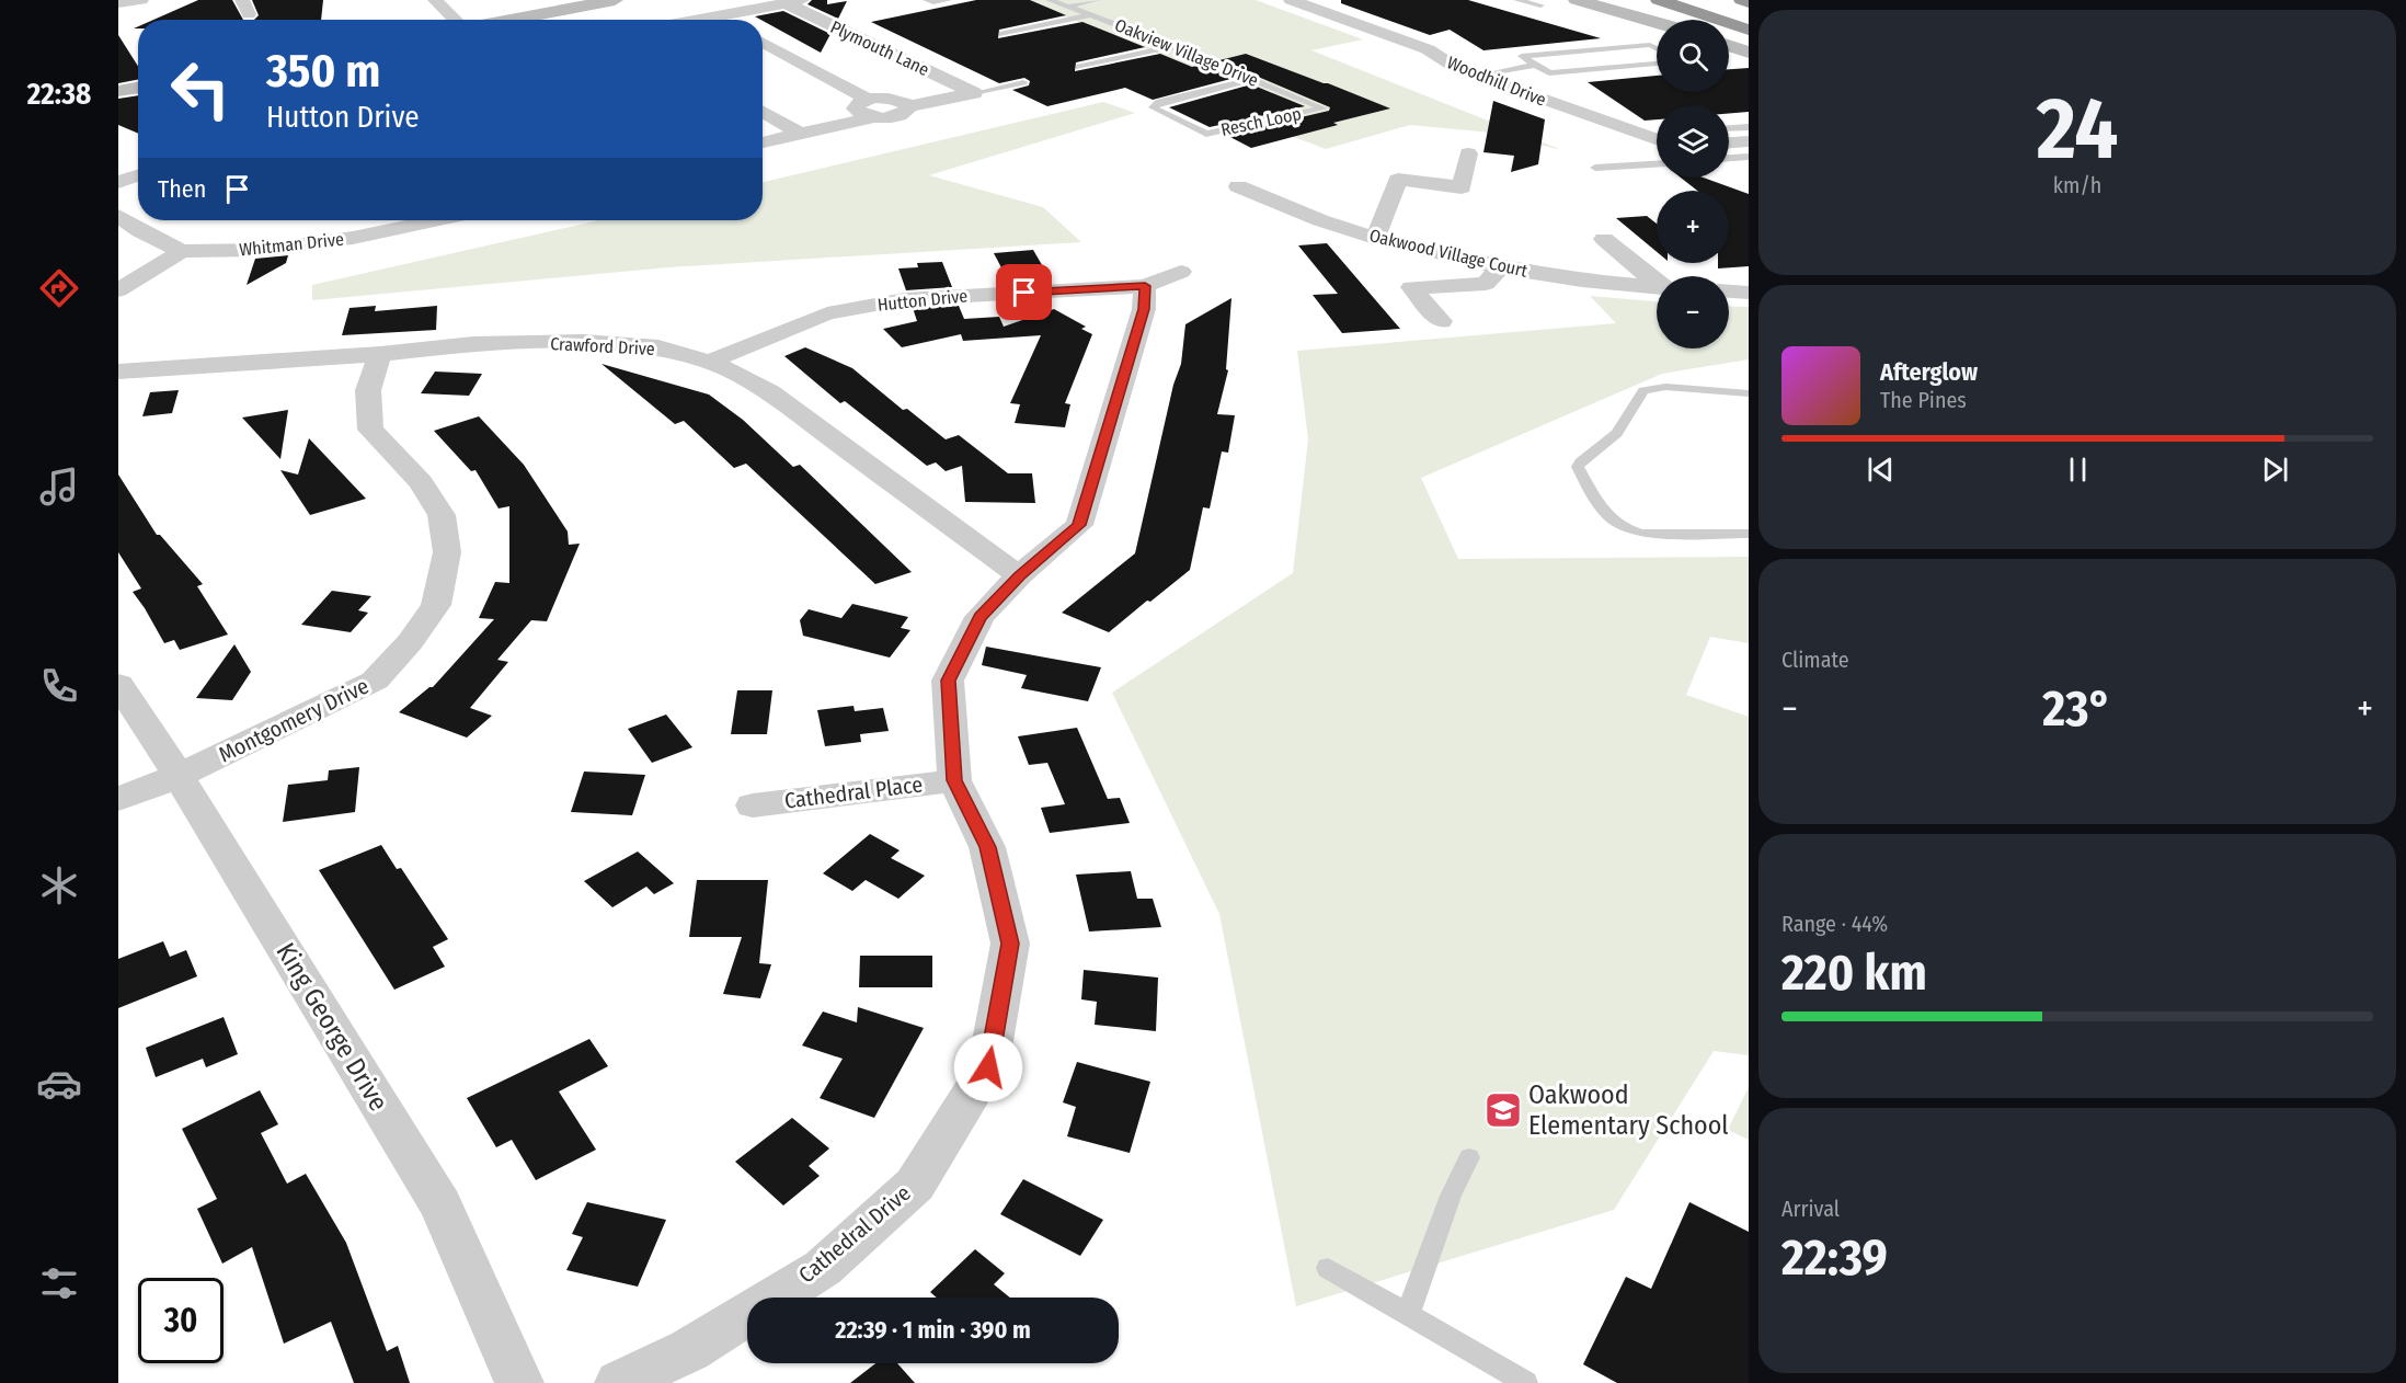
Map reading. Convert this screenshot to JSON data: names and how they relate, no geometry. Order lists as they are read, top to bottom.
{
  "streets": {
    "street": [
      "Plymouth Lane",
      "Woodhill Drive",
      "Whitman Drive",
      "Oakwood Village Court",
      "Hutton Drive",
      "Crawford Drive",
      "Montgomery Drive",
      "Cathedral Place",
      "King George Drive",
      "Cathedral Drive"
    ],
    "lane": ["Oakview Village Drive", "Resch Loop"]
  },
  "crossings": [
    ["Oakview Village Drive", "Resch Loop"],
    ["Hutton Drive", "Crawford Drive"],
    ["Hutton Drive", "Cathedral Drive"],
    ["Crawford Drive", "Montgomery Drive"],
    ["Crawford Drive", "Cathedral Drive"],
    ["Montgomery Drive", "King George Drive"],
    ["Cathedral Place", "Cathedral Drive"]
  ],
  "places": {
    "school or university": ["Oakwood Elementary School"]
  },
  "page": {
    "tabs": "22:38",
    "tile": [
      ["24", "km/h"],
      "Climate",
      ["Range · 44%", "220 km"],
      ["Arrival", "22:39"]
    ],
    "map_buttons": ["+", "−"],
    "turn": ["350 m", "Hutton Drive"],
    "then": "Then",
    "song": ["Afterglow", "The Pines"],
    "heat": ["−", "23°", "+"],
    "limit": "30",
    "trip": "22:39 · 1 min · 390 m"
  }
}
